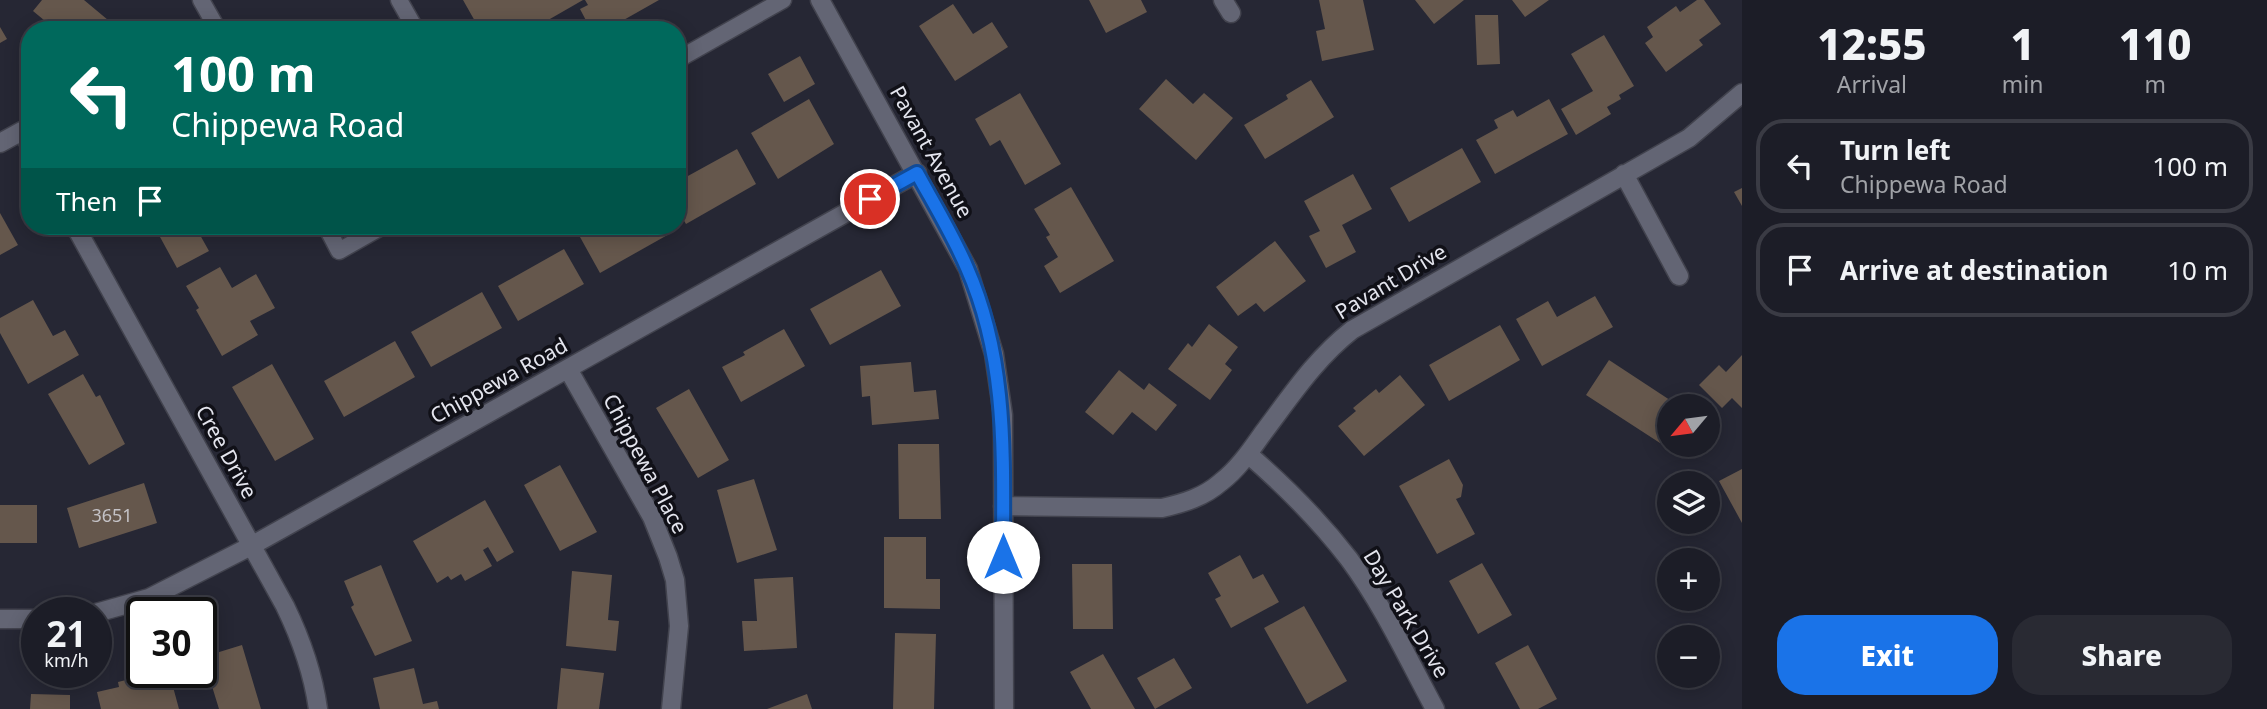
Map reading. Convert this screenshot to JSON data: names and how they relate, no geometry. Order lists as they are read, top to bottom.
{
  "streets": {
    "street": [
      "Pavant Avenue",
      "Pavant Drive",
      "Chippewa Road",
      "Cree Drive",
      "Chippewa Place",
      "Day Park Drive"
    ]
  },
  "crossings": [
    ["Pavant Avenue", "Pavant Drive"],
    ["Pavant Avenue", "Chippewa Road"],
    ["Pavant Drive", "Day Park Drive"],
    ["Chippewa Road", "Cree Drive"],
    ["Chippewa Road", "Chippewa Place"]
  ],
  "house_numbers": ["3651"],
  "north": "bottom left",
  "page": {
    "eta": [
      "12:55",
      "Arrival",
      "1",
      "min",
      "110",
      "m"
    ],
    "turn": ["100 m", "Chippewa Road"],
    "list": [
      {
        "name": "Turn left",
        "note": "Chippewa Road",
        "value": "100 m"
      },
      {
        "name": "Arrive at destination",
        "value": "10 m"
      }
    ],
    "then": "Then",
    "map_buttons": ["+", "−"],
    "speed": "21 km/h",
    "limit": "30",
    "buttons": ["Exit", "Share"]
  }
}
